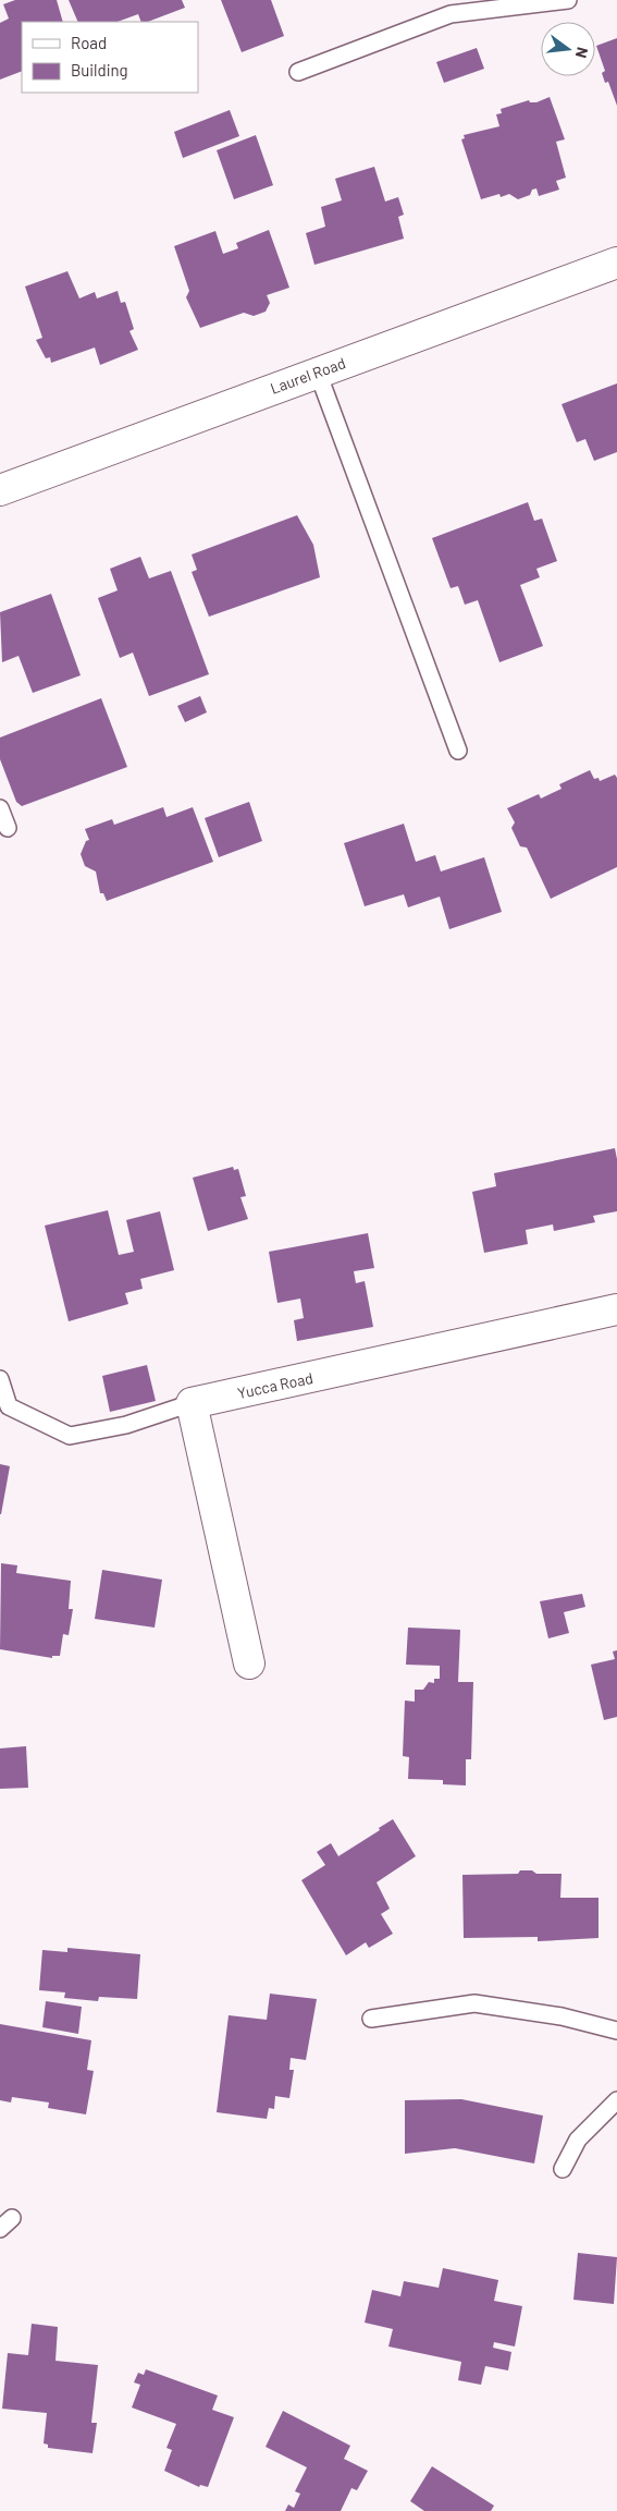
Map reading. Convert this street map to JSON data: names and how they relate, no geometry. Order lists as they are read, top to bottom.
{
  "streets": {
    "street": ["Laurel Road", "Yucca Road"]
  },
  "legend": ["Road", "Building"],
  "north": "right"
}
